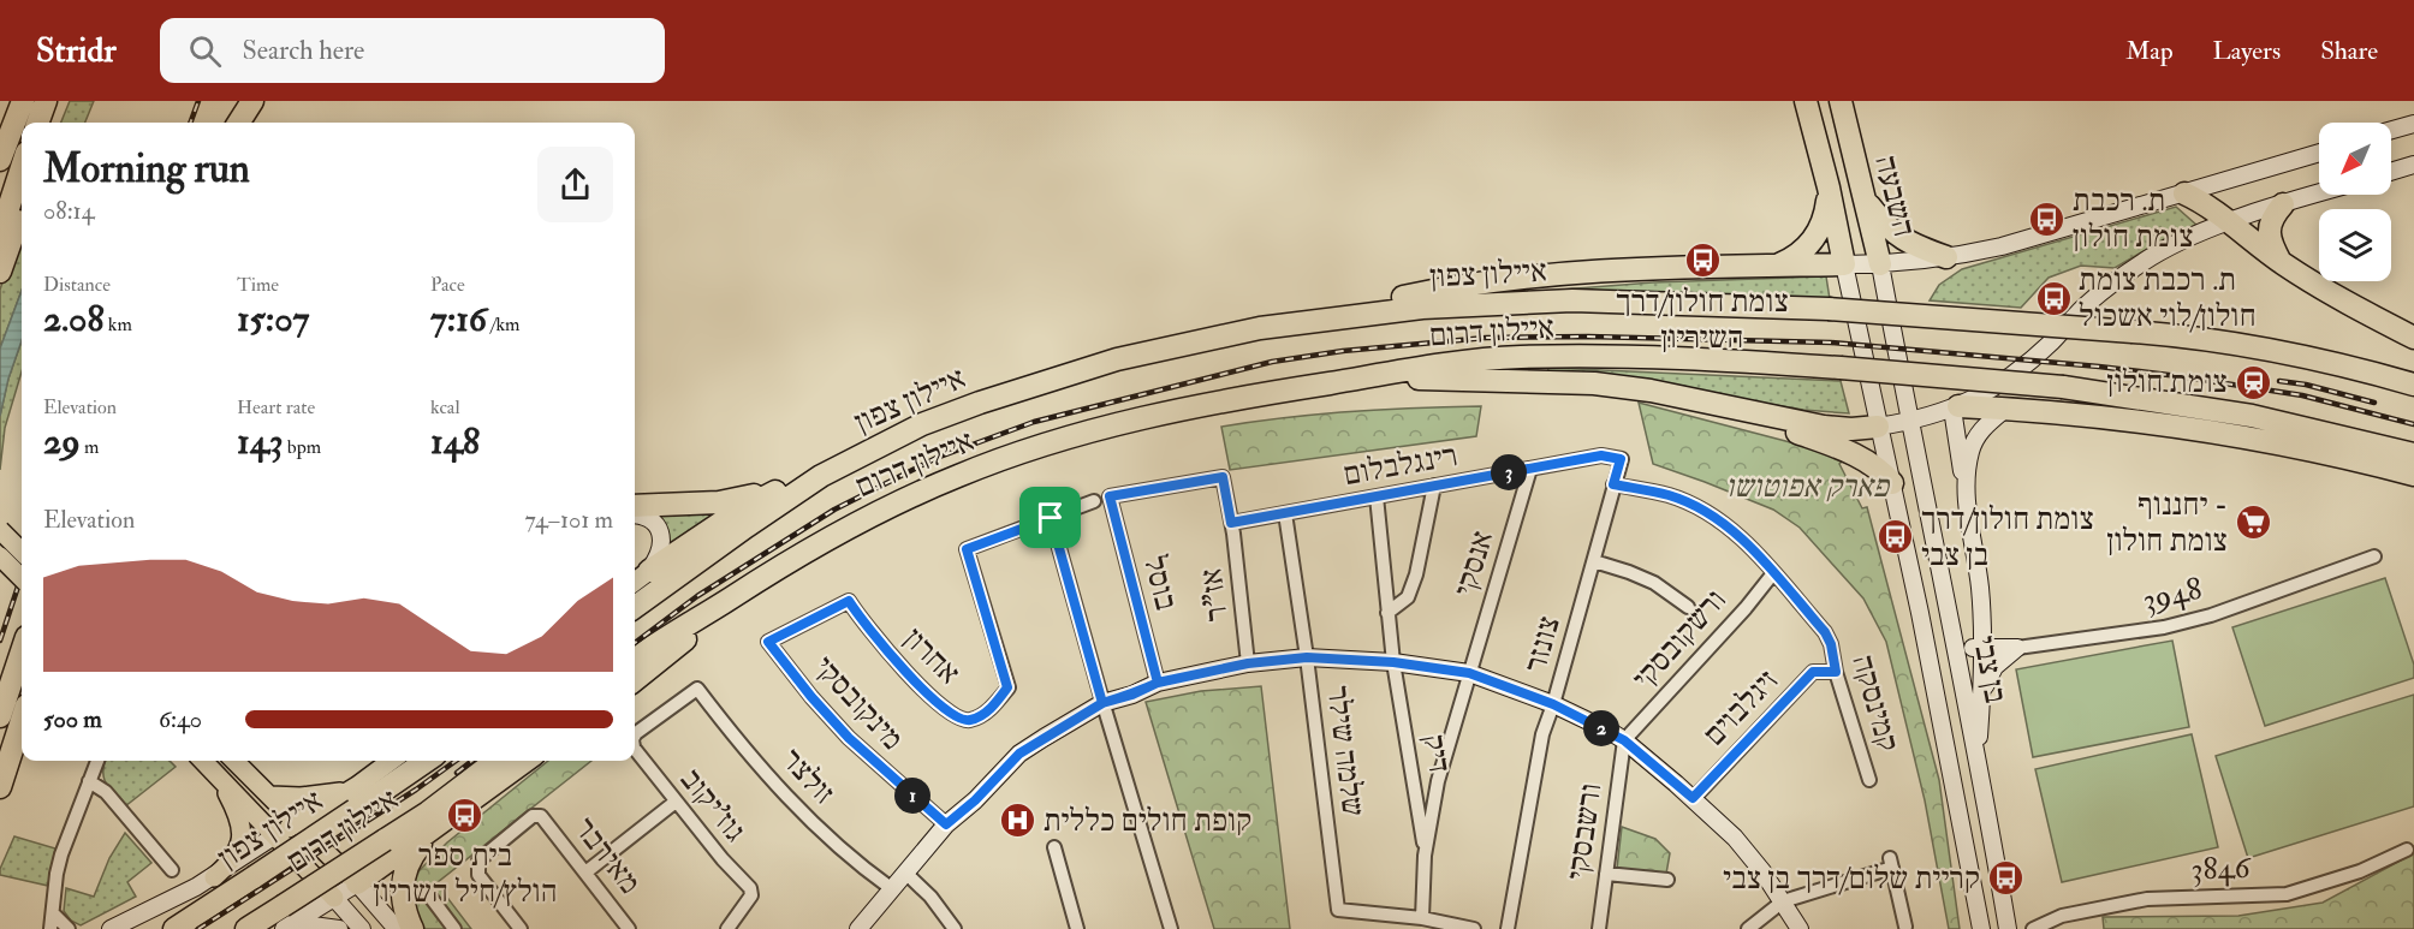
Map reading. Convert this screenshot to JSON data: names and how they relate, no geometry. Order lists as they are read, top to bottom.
{
  "streets": {
    "highway": ["השבעה", "איילון צפון", "איילון דרום"],
    "main road": ["בן צבי"],
    "street": [
      "רינגלבלום",
      "אנסקי",
      "בוסל",
      "אז\"ר",
      "3948",
      "ורשקובסקי",
      "צונזר",
      "אחרון",
      "מינקובסקי",
      "קמינסקה",
      "זיגלבוים",
      "שלמה שילר",
      "דיק",
      "זולצר",
      "גוז'יקוב",
      "ורשבסקי",
      "מאירבר",
      "3846"
    ]
  },
  "crossings": [
    ["השבעה", "בן צבי"],
    ["רינגלבלום", "אנסקי"],
    ["רינגלבלום", "אז\"ר"],
    ["רינגלבלום", "צונזר"],
    ["רינגלבלום", "שלמה שילר"],
    ["רינגלבלום", "דיק"],
    ["אנסקי", "דיק"],
    ["בוסל", "אז\"ר"],
    ["ורשקובסקי", "קמינסקה"],
    ["ורשקובסקי", "ורשבסקי"],
    ["צונזר", "קמינסקה"],
    ["אחרון", "מינקובסקי"],
    ["קמינסקה", "זיגלבוים"],
    ["שלמה שילר", "דיק"]
  ],
  "parks": ["פארק אפוטושו"],
  "places": {
    "bus stop": [
      "ת. רכבת צומת חולון",
      "צומת חולון/דרך השיריון",
      "ת. רכבת צומת חולון/לוי אשכול",
      "צומת חולון/דרך בן צבי",
      "בית ספר הולץ/חיל השריון",
      "קריית שלום/דרך בן צבי"
    ],
    "station": ["צומת חולון"],
    "supermarket": ["יחננוף - צומת חולון"],
    "hospital": ["קופת חולים כללית"]
  },
  "north": "bottom left",
  "page": {
    "header": "Stridr",
    "search": "Search here",
    "nav": ["Map", "Layers", "Share"],
    "heading": ["Morning run", "08:14"],
    "stats": [
      ["Distance", "2.08 km"],
      ["Time", "15:07"],
      ["Pace", "7:16 /km"],
      ["Elevation", "29 m"],
      ["Heart rate", "143 bpm"],
      ["kcal", "148"]
    ],
    "pins": ["3", "2", "1"],
    "chart": ["Elevation", "74–101 m"],
    "list": [
      {
        "name": "500 m",
        "note": "6:40"
      }
    ]
  }
}
